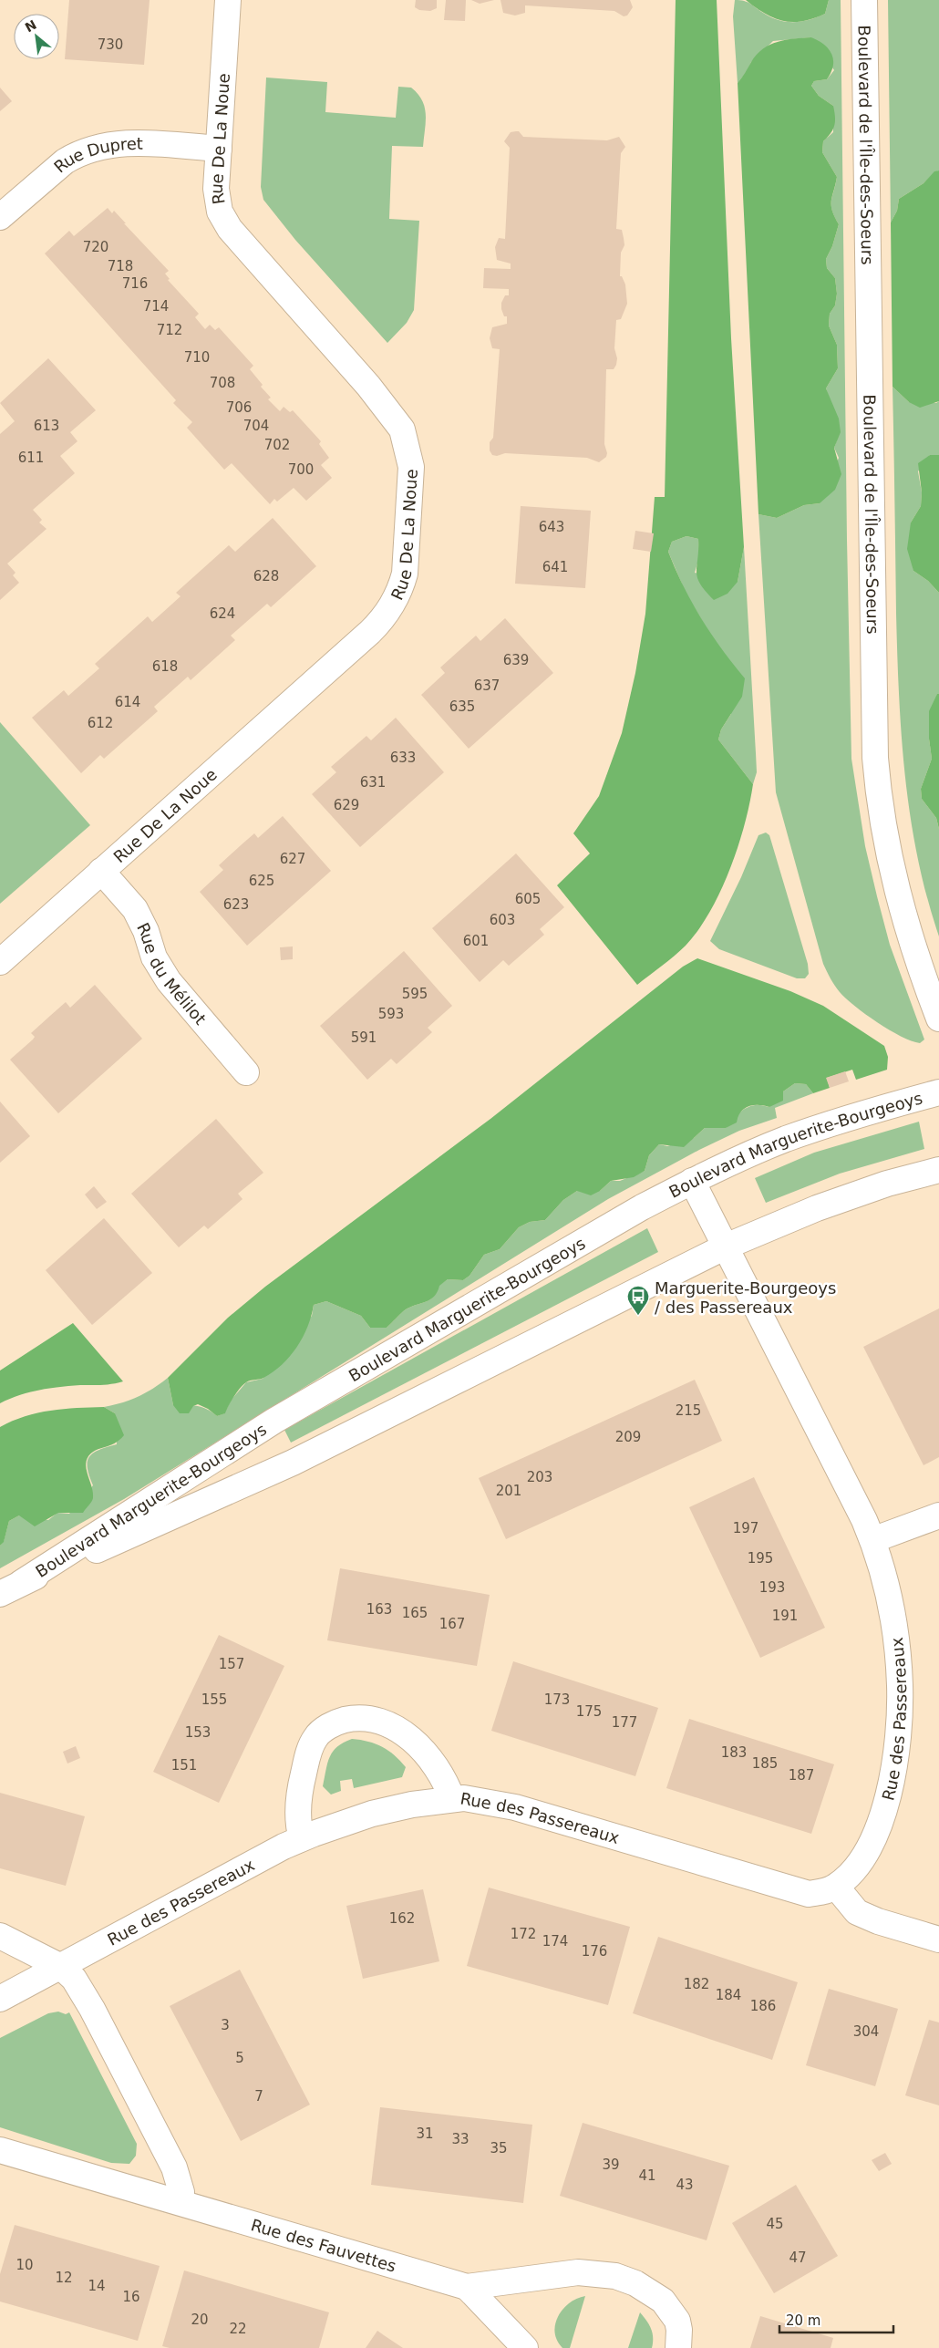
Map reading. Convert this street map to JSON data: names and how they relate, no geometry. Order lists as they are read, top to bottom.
{
  "streets": {
    "street": [
      "Rue De La Noue",
      "Boulevard de l'Île-des-Soeurs",
      "Rue Dupret",
      "Rue du Mélilot",
      "Boulevard Marguerite-Bourgeoys",
      "Rue des Passereaux",
      "Rue des Fauvettes"
    ]
  },
  "crossings": [
    ["Rue De La Noue", "Rue Dupret"],
    ["Rue De La Noue", "Rue du Mélilot"],
    ["Boulevard Marguerite-Bourgeoys", "Rue des Passereaux"]
  ],
  "places": {
    "bus stop": ["Marguerite-Bourgeoys / des Passereaux"]
  },
  "house_numbers": [
    "730",
    "720",
    "718",
    "716",
    "714",
    "712",
    "710",
    "708",
    "706",
    "613",
    "704",
    "702",
    "611",
    "700",
    "643",
    "641",
    "628",
    "624",
    "639",
    "618",
    "637",
    "614",
    "635",
    "612",
    "633",
    "631",
    "629",
    "627",
    "625",
    "605",
    "623",
    "603",
    "601",
    "595",
    "593",
    "591",
    "215",
    "209",
    "203",
    "201",
    "197",
    "195",
    "193",
    "163",
    "165",
    "191",
    "167",
    "157",
    "155",
    "173",
    "175",
    "177",
    "153",
    "183",
    "185",
    "151",
    "187",
    "162",
    "172",
    "174",
    "176",
    "182",
    "184",
    "186",
    "3",
    "304",
    "5",
    "7",
    "31",
    "33",
    "35",
    "39",
    "41",
    "43",
    "45",
    "47",
    "10",
    "12",
    "14",
    "16",
    "20",
    "22"
  ],
  "scale_bar": "20 m",
  "north": "top left"
}
